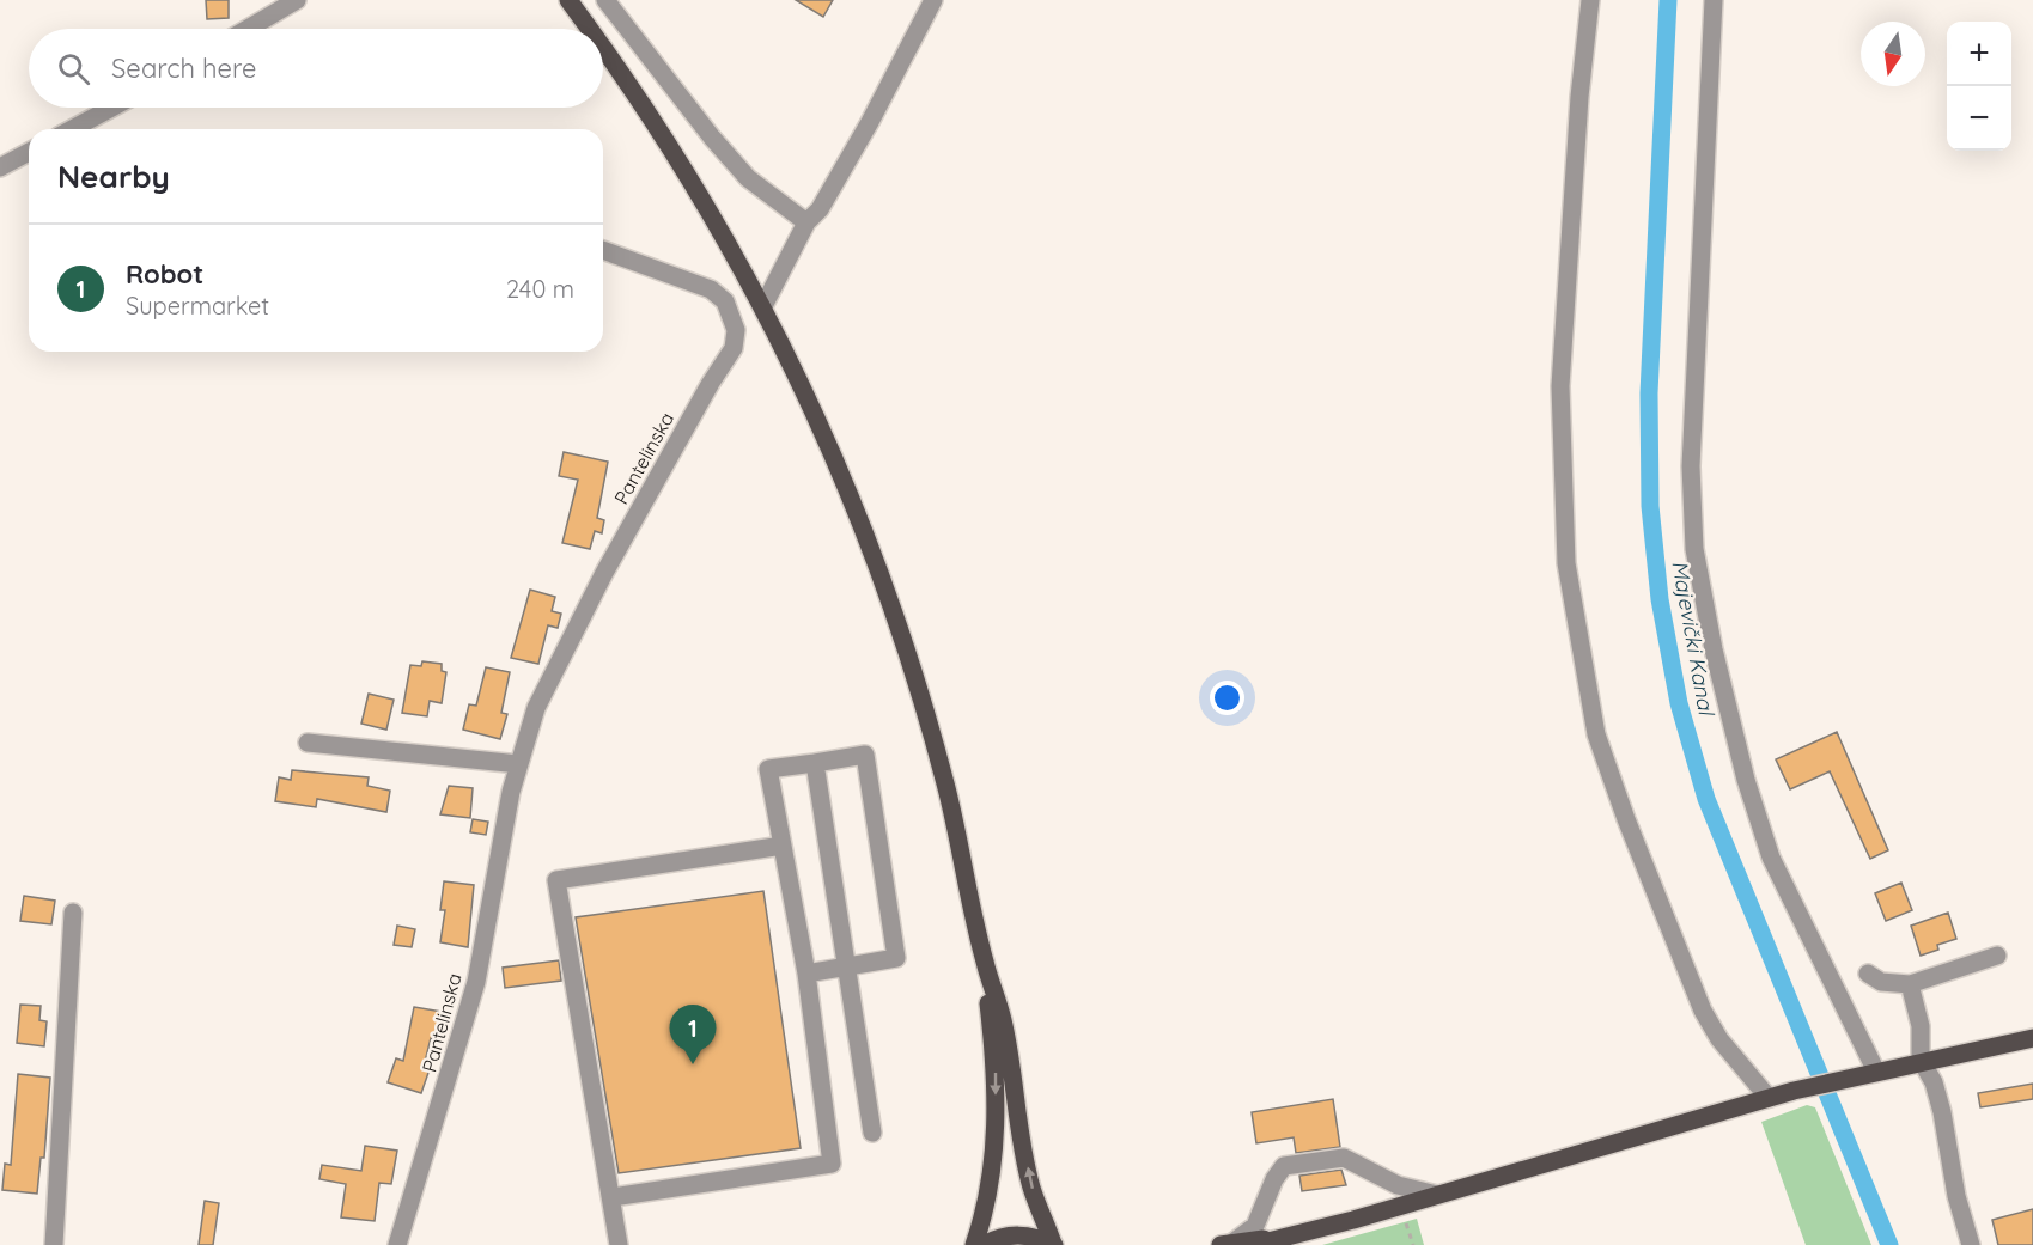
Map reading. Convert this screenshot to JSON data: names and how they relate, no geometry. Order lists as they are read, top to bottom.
{
  "streets": {
    "street": ["Pantelinska"]
  },
  "water": ["Majevički Kanal"],
  "north": "bottom",
  "page": {
    "map_buttons": ["+", "−"],
    "search": "Search here",
    "heading": "Nearby",
    "list": [
      {
        "mark": "1",
        "name": "Robot",
        "note": "Supermarket",
        "value": "240 m"
      }
    ],
    "pins": "1"
  }
}
